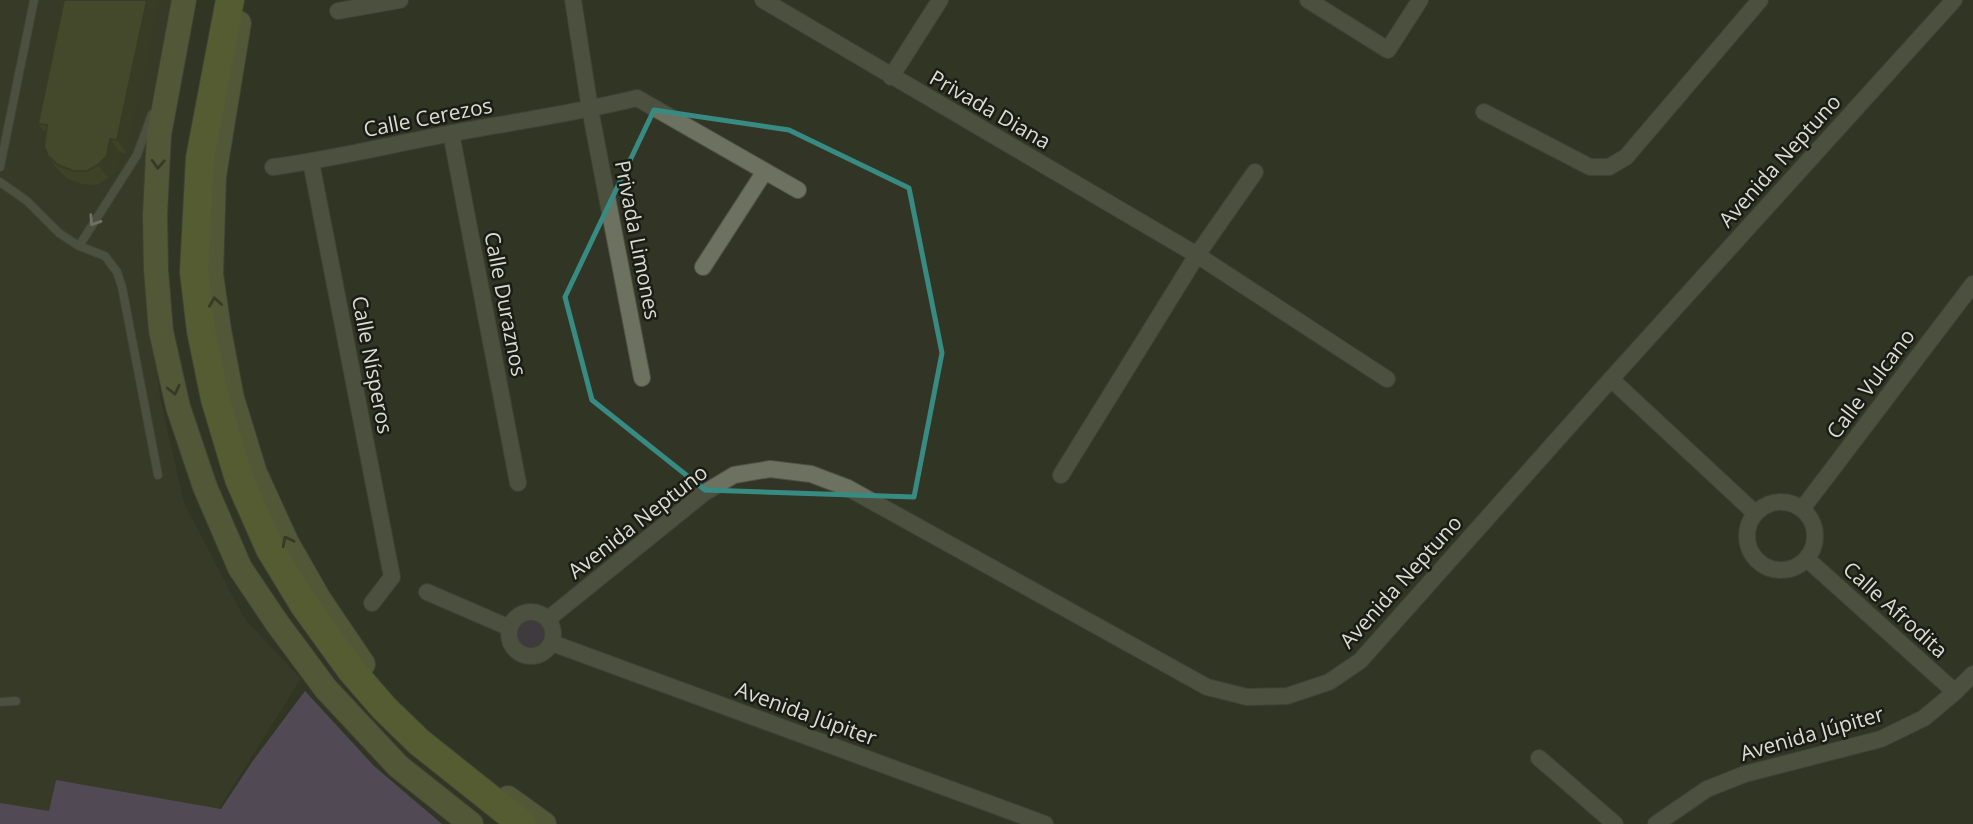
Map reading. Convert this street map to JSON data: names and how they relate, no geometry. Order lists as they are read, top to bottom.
{
  "streets": {
    "street": [
      "Privada Diana",
      "Calle Cerezos",
      "Avenida Neptuno",
      "Privada Limones",
      "Calle Duraznos",
      "Calle Nísperos",
      "Calle Vulcano",
      "Calle Afrodita",
      "Avenida Júpiter"
    ]
  },
  "crossings": [
    ["Calle Cerezos", "Privada Limones"],
    ["Calle Cerezos", "Calle Duraznos"],
    ["Calle Cerezos", "Calle Nísperos"],
    ["Avenida Neptuno", "Avenida Júpiter"],
    ["Calle Vulcano", "Calle Afrodita"],
    ["Calle Afrodita", "Avenida Júpiter"]
  ]
}
